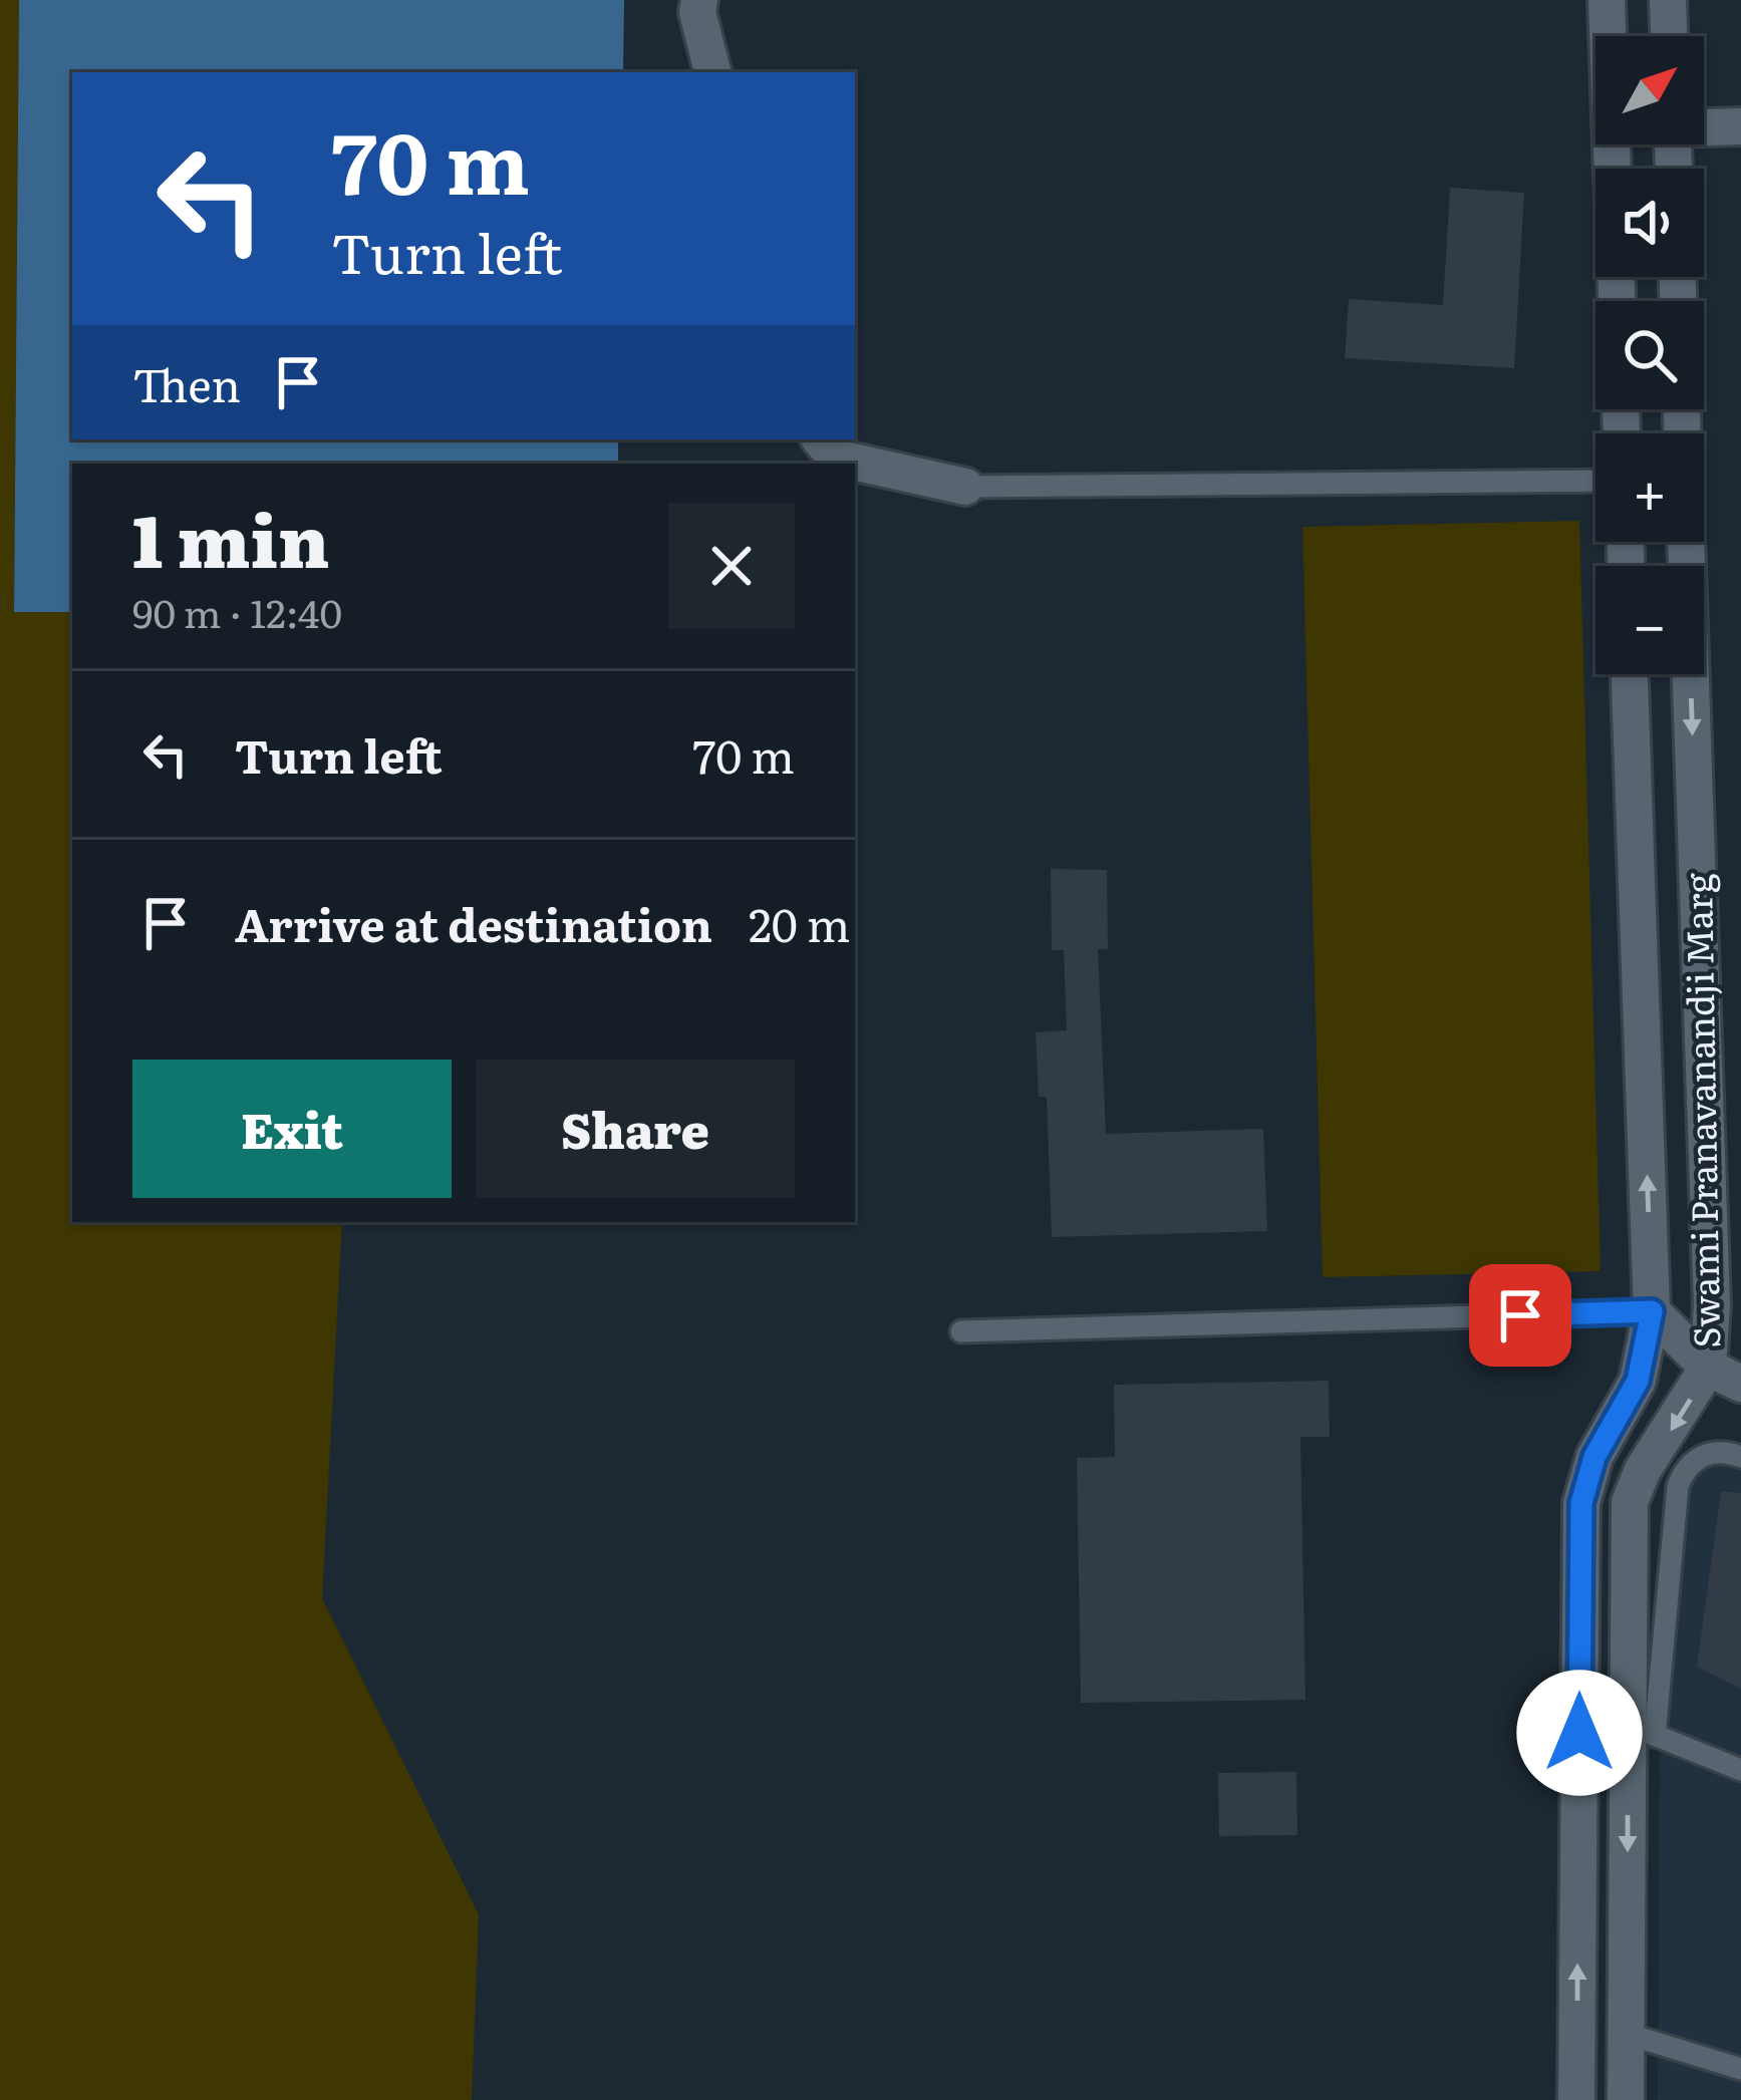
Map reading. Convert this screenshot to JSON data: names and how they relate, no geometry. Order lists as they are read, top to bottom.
{
  "streets": {
    "street": ["Swami Pranavanandji Marg"]
  },
  "north": "top right",
  "page": {
    "map_buttons": ["+", "−"],
    "turn": ["70 m", "Turn left"],
    "then": "Then",
    "heading": ["1 min", "90 m · 12:40"],
    "list": [
      {
        "name": "Turn left",
        "value": "70 m"
      },
      {
        "name": "Arrive at destination",
        "value": "20 m"
      }
    ],
    "buttons": ["Exit", "Share"]
  }
}
